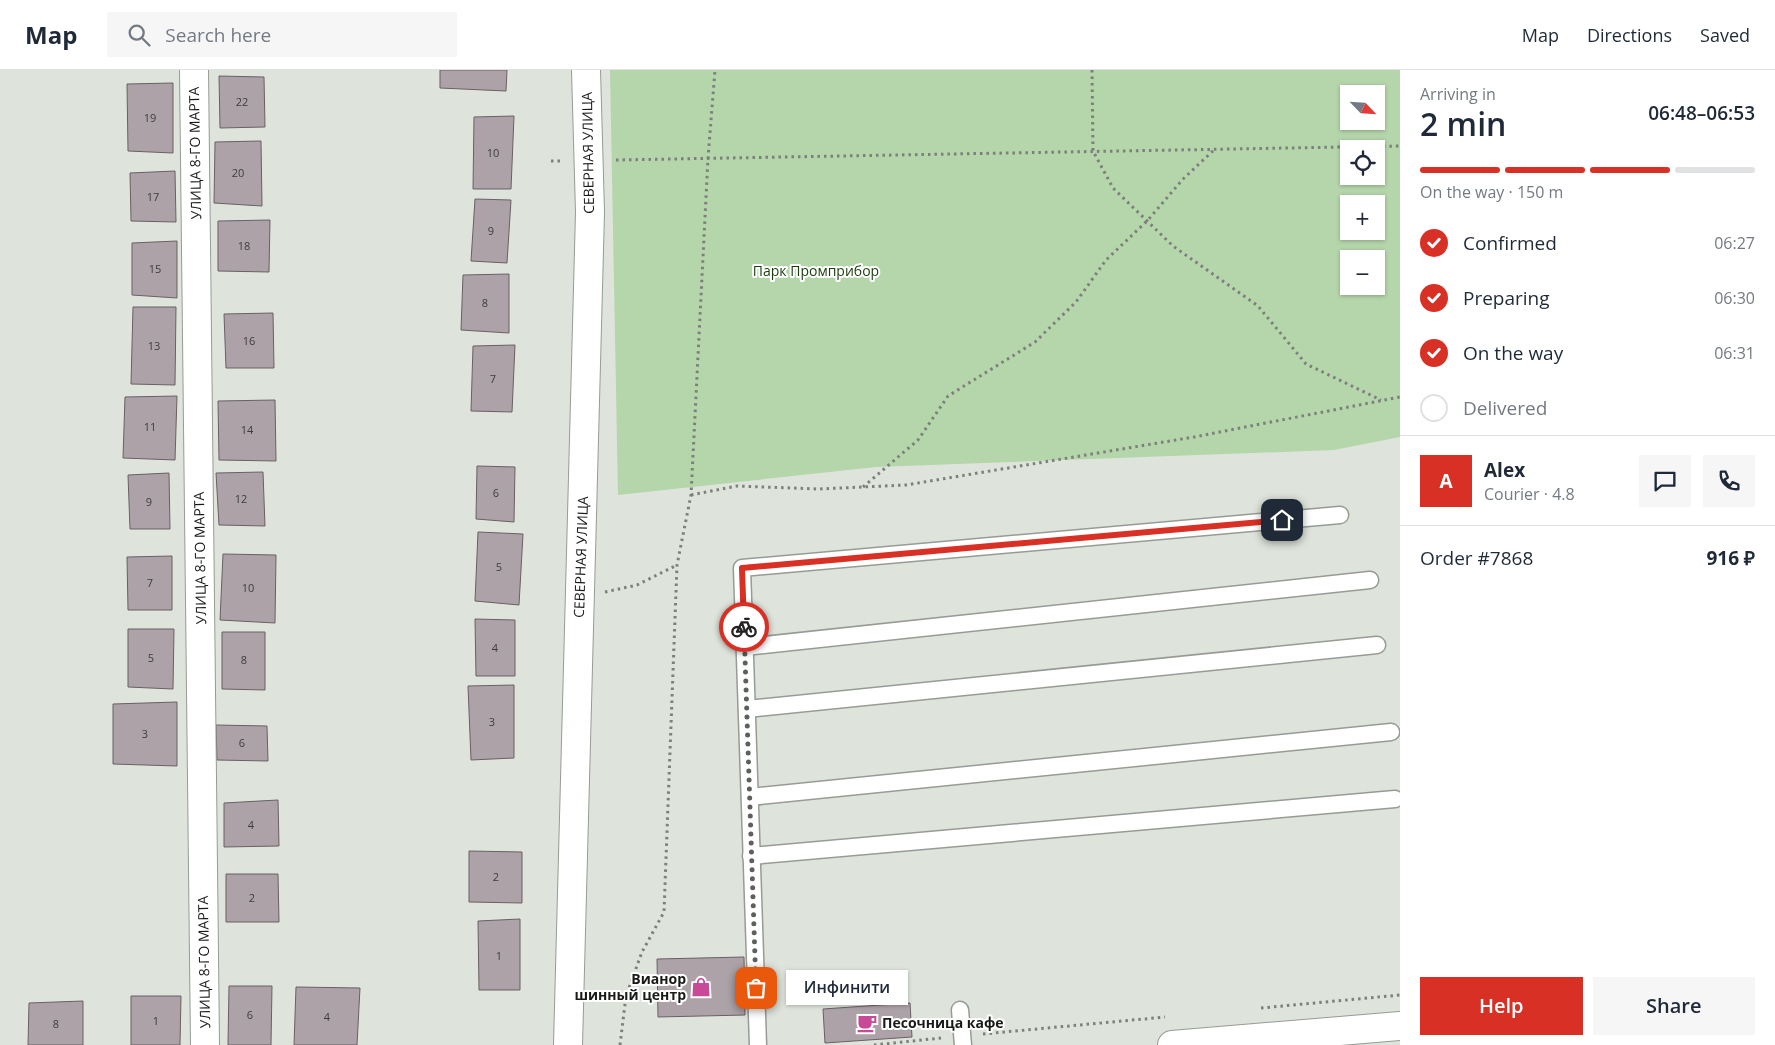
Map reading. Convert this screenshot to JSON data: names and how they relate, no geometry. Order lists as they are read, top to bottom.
{
  "streets": {
    "street": ["УЛИЦА 8-ГО МАРТА", "СЕВЕРНАЯ УЛИЦА"]
  },
  "parks": ["Парк Промприбор"],
  "places": {
    "shop": ["Вианор шинный центр"],
    "other": ["Инфинити"],
    "cafe": ["Песочница кафе"]
  },
  "house_numbers": [
    "22",
    "19",
    "10",
    "20",
    "17",
    "9",
    "18",
    "15",
    "8",
    "16",
    "13",
    "7",
    "11",
    "14",
    "6",
    "12",
    "9",
    "5",
    "7",
    "10",
    "4",
    "5",
    "8",
    "3",
    "3",
    "6",
    "4",
    "2",
    "2",
    "1",
    "6",
    "4",
    "1",
    "8"
  ],
  "north": "bottom right",
  "page": {
    "header": "Map",
    "search": "Search here",
    "nav": ["Map", "Directions", "Saved"],
    "heading": ["2 min", "Arriving in", "06:48–06:53"],
    "panel": [
      "Alex",
      "Courier · 4.8",
      "Order #7868",
      "916 ₽"
    ],
    "map_buttons": ["+", "−"],
    "bar": "On the way · 150 m",
    "list": [
      ["Confirmed", "06:27"],
      ["Preparing", "06:30"],
      ["On the way", "06:31"],
      "Delivered"
    ],
    "round": "A",
    "buttons": ["Help", "Share"],
    "bubble": "Инфинити"
  }
}
